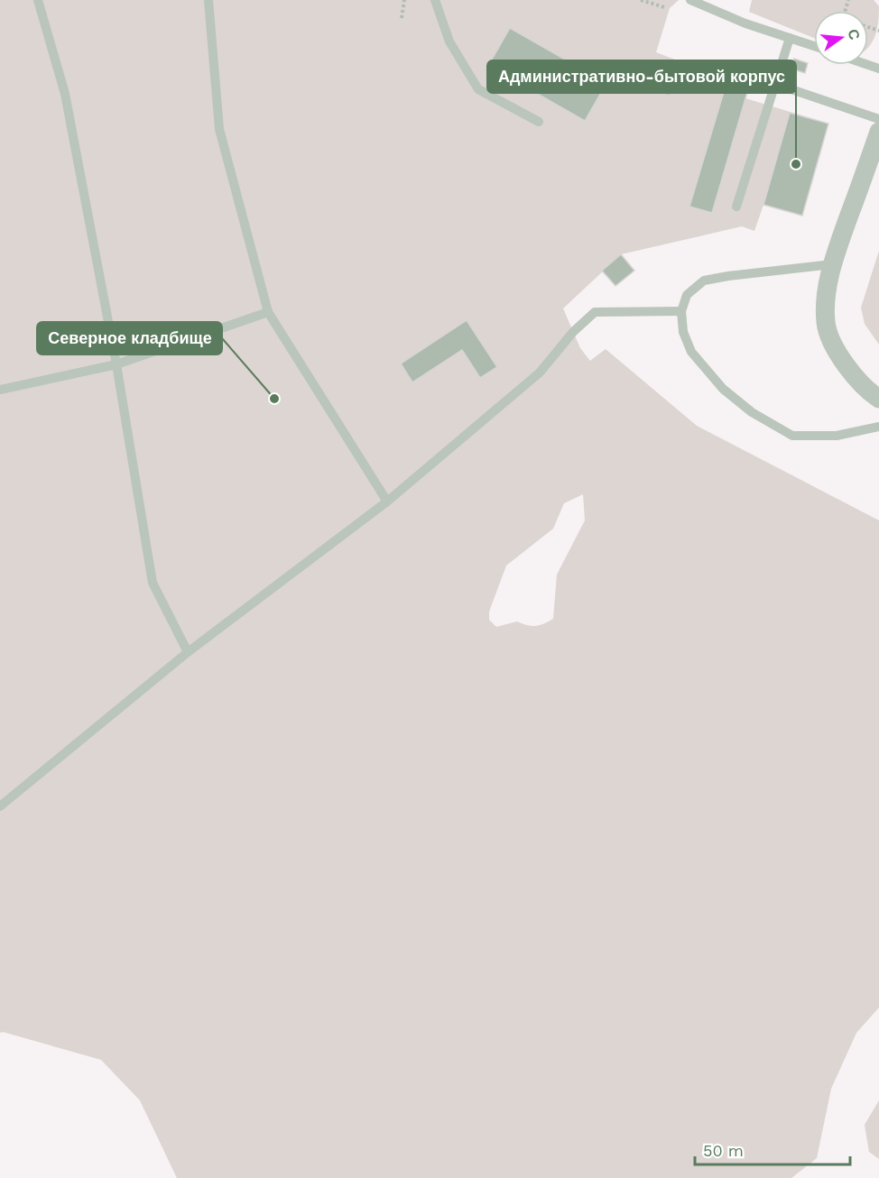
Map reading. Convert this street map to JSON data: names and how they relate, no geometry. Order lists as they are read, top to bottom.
{
  "places": ["Административно-бытовой корпус", "Северное кладбище"],
  "scale_bar": "50 m",
  "north": "right"
}
